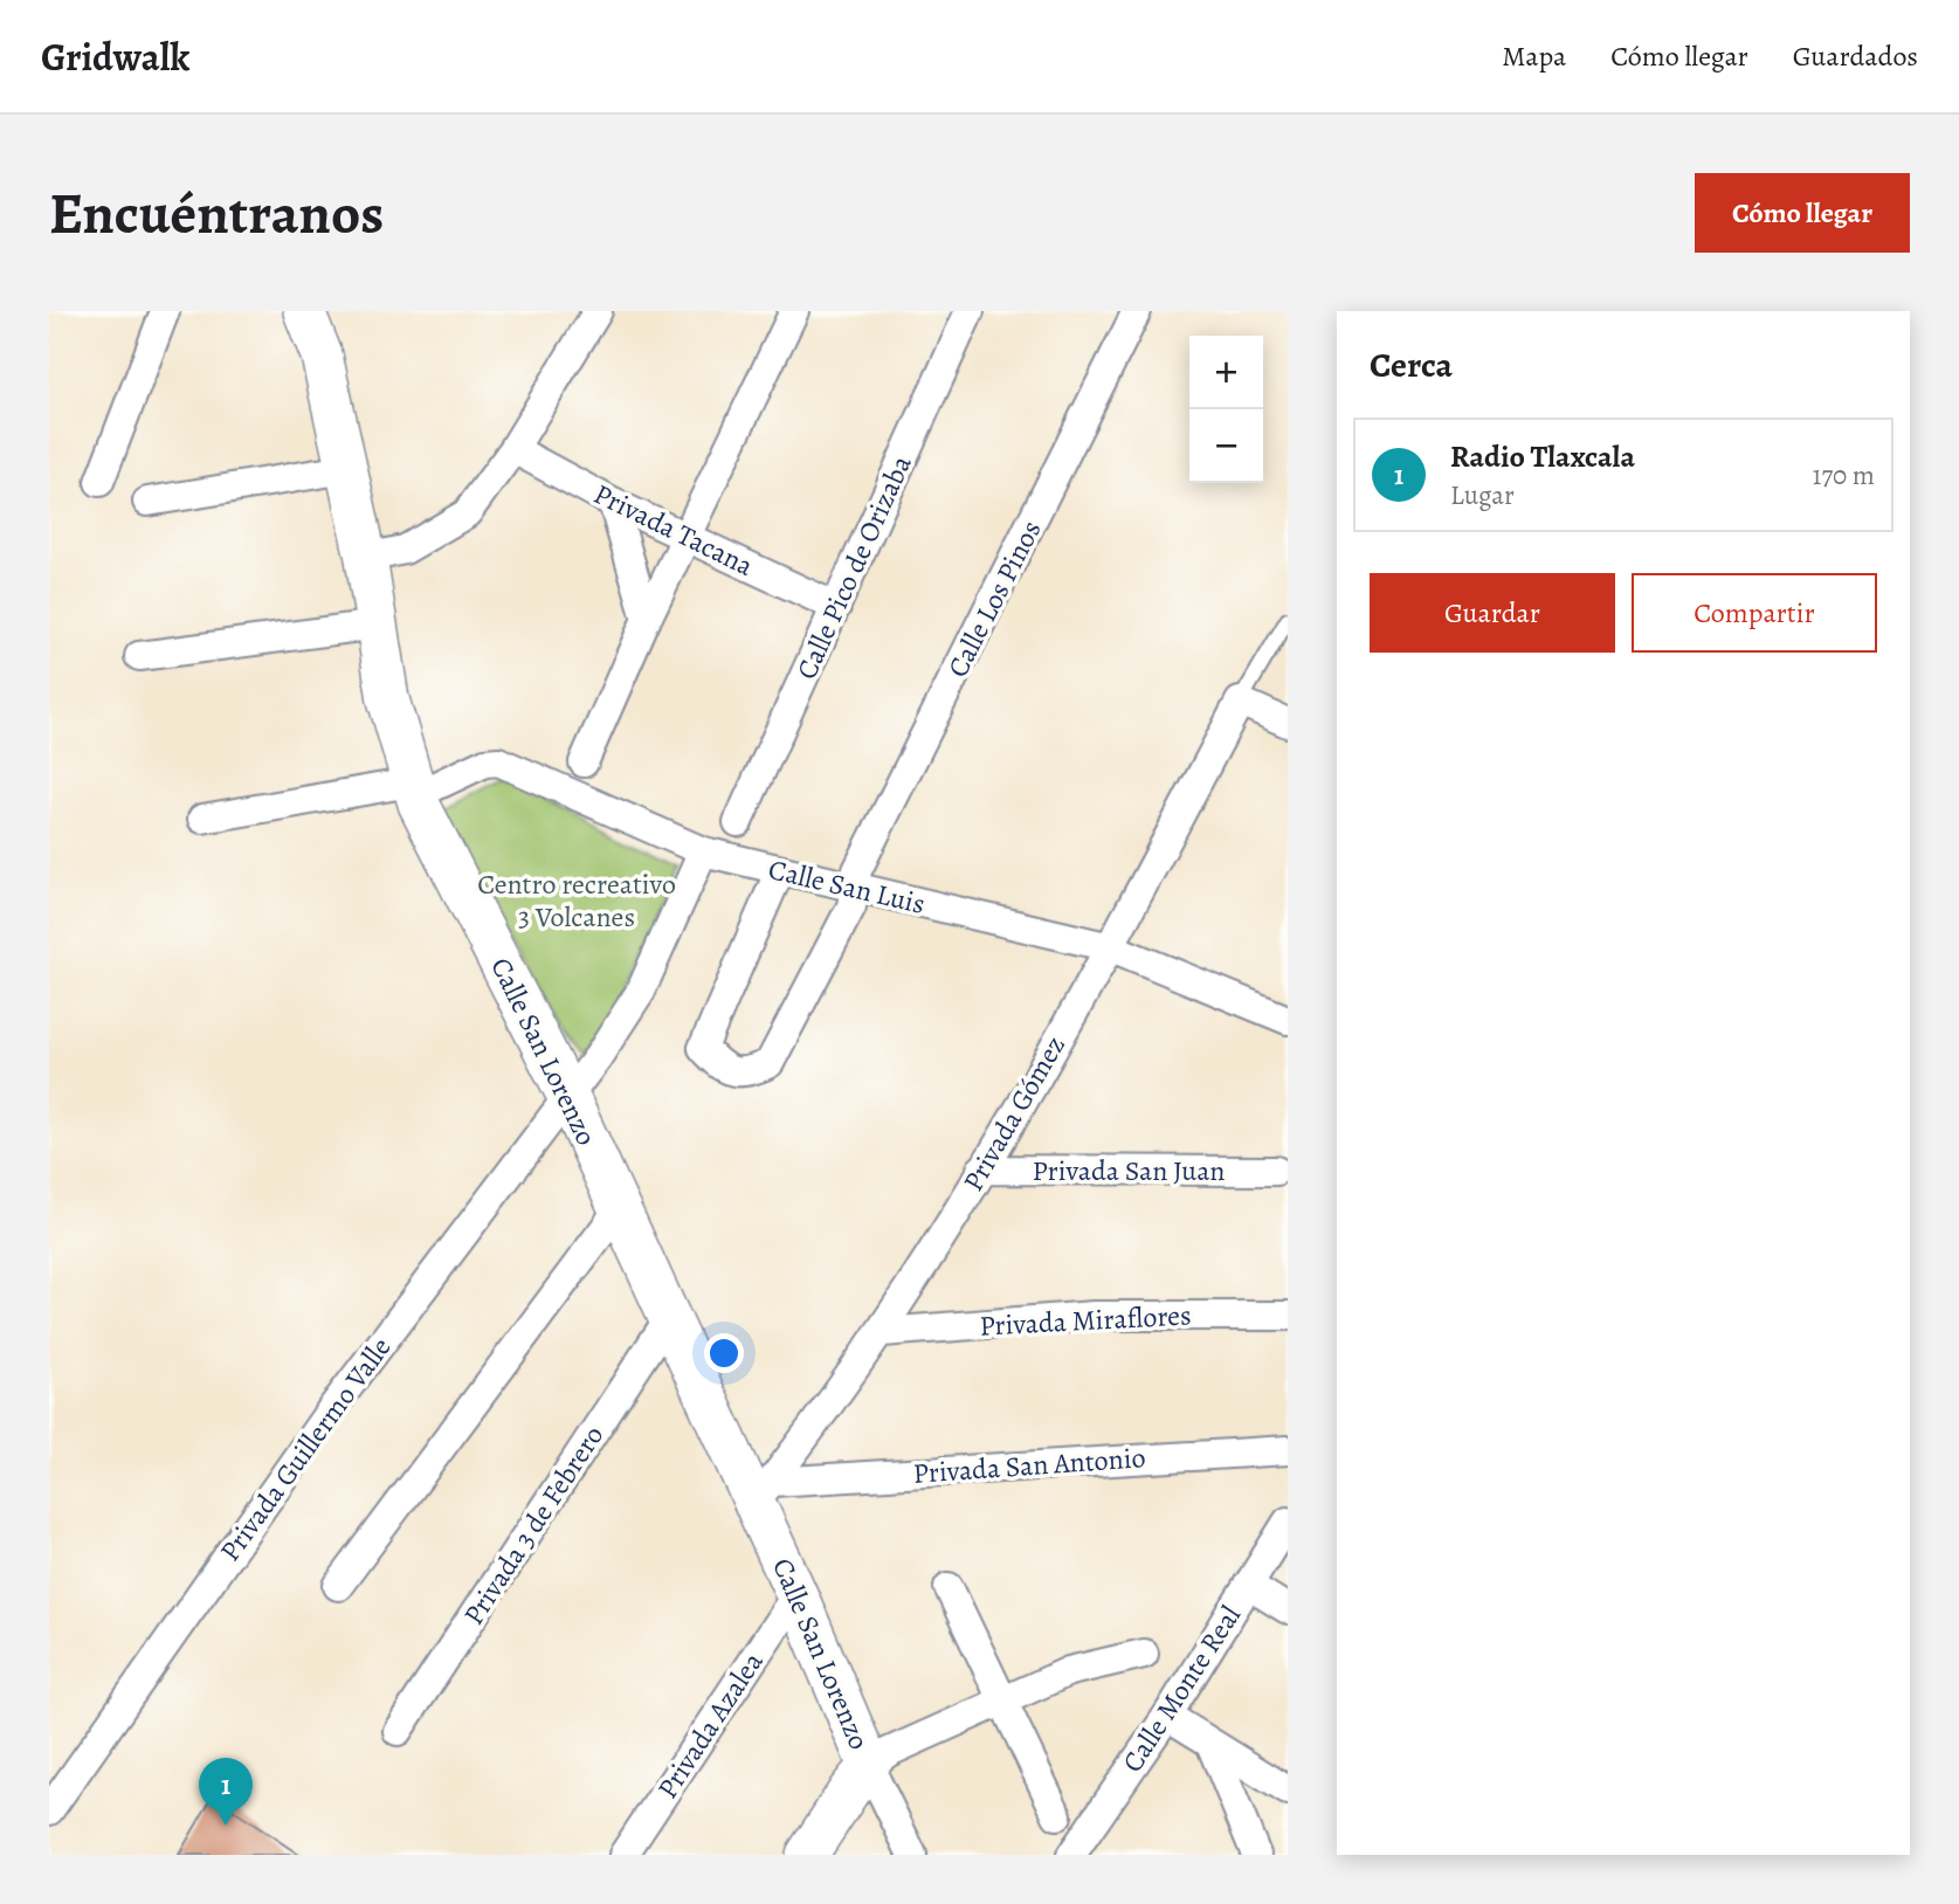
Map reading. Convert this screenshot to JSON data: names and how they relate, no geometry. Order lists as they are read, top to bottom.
{
  "streets": {
    "street": [
      "Privada Tacana",
      "Calle Pico de Orizaba",
      "Calle Los Pinos",
      "Calle San Luis",
      "Calle San Lorenzo",
      "Privada Gómez",
      "Privada San Juan",
      "Privada Miraflores",
      "Privada Guillermo Valle",
      "Privada San Antonio",
      "Privada 3 de Febrero",
      "Calle Monte Real",
      "Privada Azalea"
    ]
  },
  "crossings": [
    ["Privada Tacana", "Calle Pico de Orizaba"],
    ["Calle Los Pinos", "Calle San Luis"],
    ["Calle San Luis", "Calle San Lorenzo"],
    ["Calle San Luis", "Privada Gómez"],
    ["Calle San Luis", "Privada Guillermo Valle"],
    ["Calle San Lorenzo", "Privada Gómez"],
    ["Calle San Lorenzo", "Privada Guillermo Valle"],
    ["Calle San Lorenzo", "Privada San Antonio"],
    ["Calle San Lorenzo", "Privada 3 de Febrero"],
    ["Calle San Lorenzo", "Privada Azalea"],
    ["Privada Gómez", "Privada San Juan"],
    ["Privada Gómez", "Privada Miraflores"],
    ["Privada Gómez", "Privada San Antonio"]
  ],
  "parks": ["Centro recreativo 3 Volcanes"],
  "page": {
    "header": "Gridwalk",
    "nav": ["Mapa", "Cómo llegar", "Guardados"],
    "buttons": [
      "Cómo llegar",
      ["Guardar", "Compartir"]
    ],
    "title": "Encuéntranos",
    "heading": "Cerca",
    "map_buttons": ["+", "−"],
    "list": [
      {
        "mark": "1",
        "name": "Radio Tlaxcala",
        "note": "Lugar",
        "value": "170 m"
      }
    ],
    "pins": "1"
  }
}
